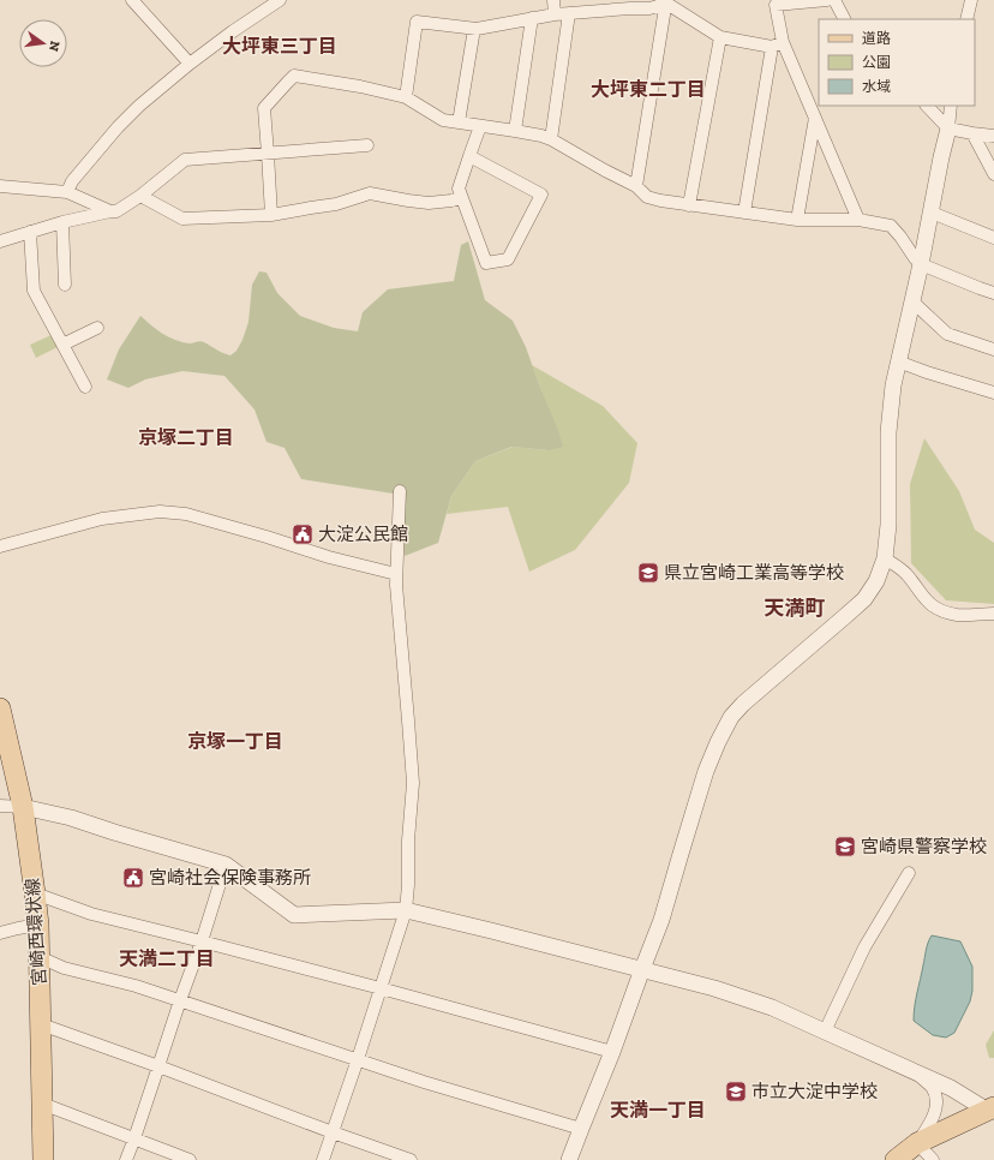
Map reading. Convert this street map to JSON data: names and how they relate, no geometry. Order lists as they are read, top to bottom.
{
  "streets": {
    "main road": ["宮崎西環状線"]
  },
  "districts": [
    "大坪東三丁目",
    "大坪東二丁目",
    "京塚二丁目",
    "天満町",
    "京塚一丁目",
    "天満二丁目",
    "天満一丁目"
  ],
  "places": {
    "public building": ["大淀公民館", "宮崎社会保険事務所"],
    "school or university": ["県立宮崎工業高等学校", "宮崎県警察学校", "市立大淀中学校"]
  },
  "legend": ["道路", "公園", "水域"],
  "north": "right"
}
